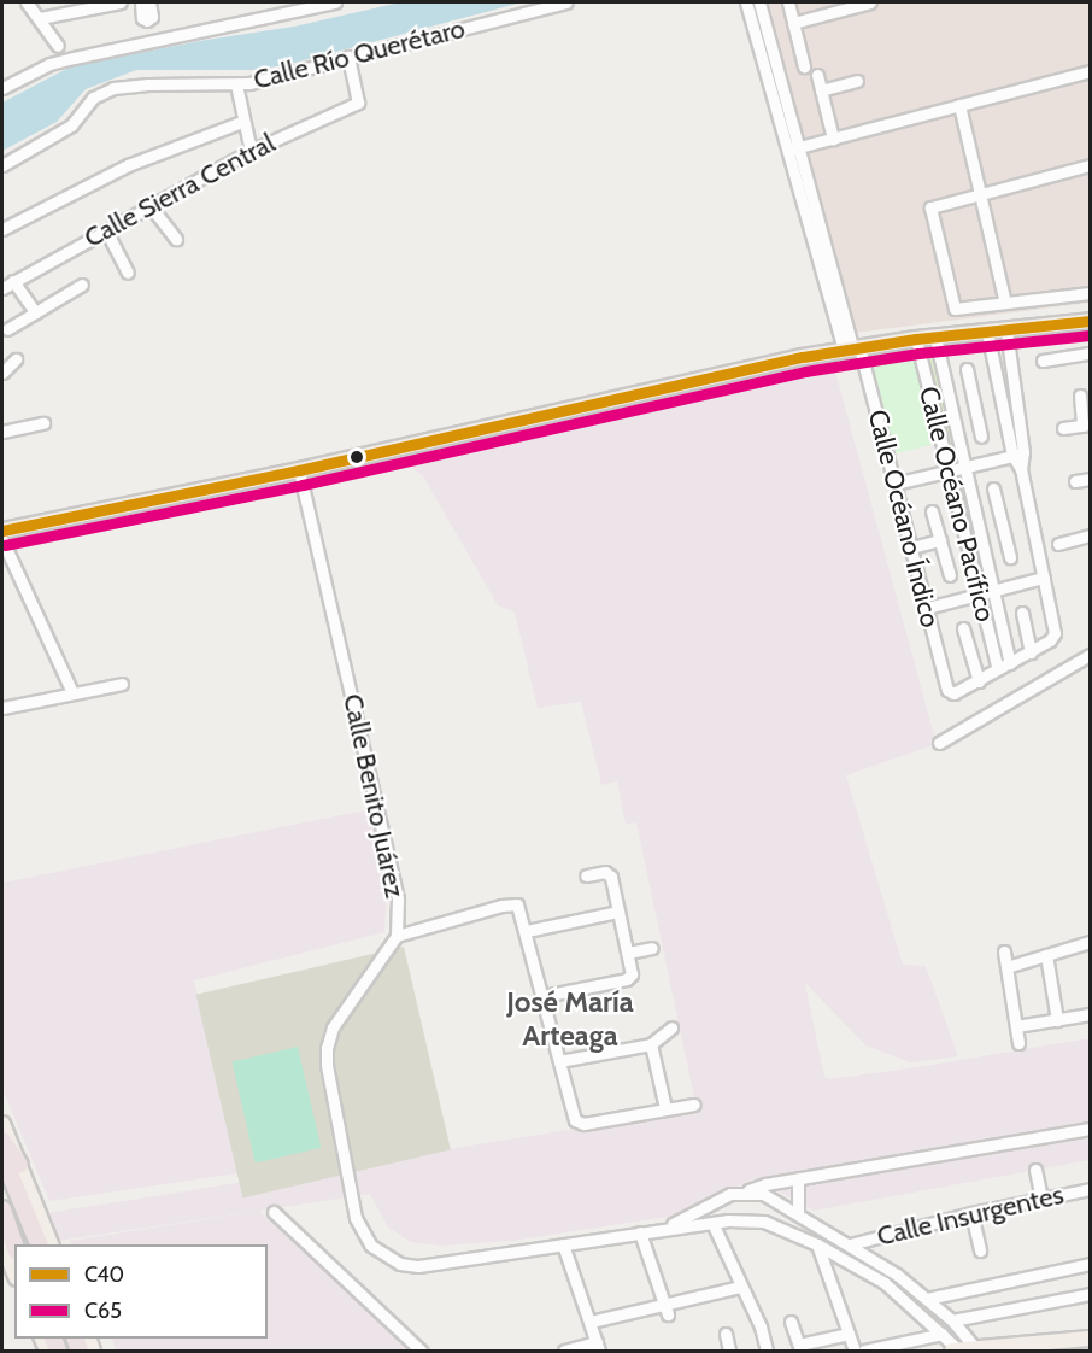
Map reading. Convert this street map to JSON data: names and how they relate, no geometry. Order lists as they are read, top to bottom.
{
  "streets": {
    "street": [
      "Calle Río Querétaro",
      "Calle Sierra Central",
      "Calle Océano Pacífico",
      "Calle Océano Índico",
      "Calle Benito Juárez",
      "Calle Insurgentes"
    ]
  },
  "crossings": [
    ["Calle Río Querétaro", "Calle Sierra Central"]
  ],
  "districts": ["José María Arteaga"],
  "lines": ["transit line C40", "transit line C65"],
  "legend": ["C40", "C65"]
}
